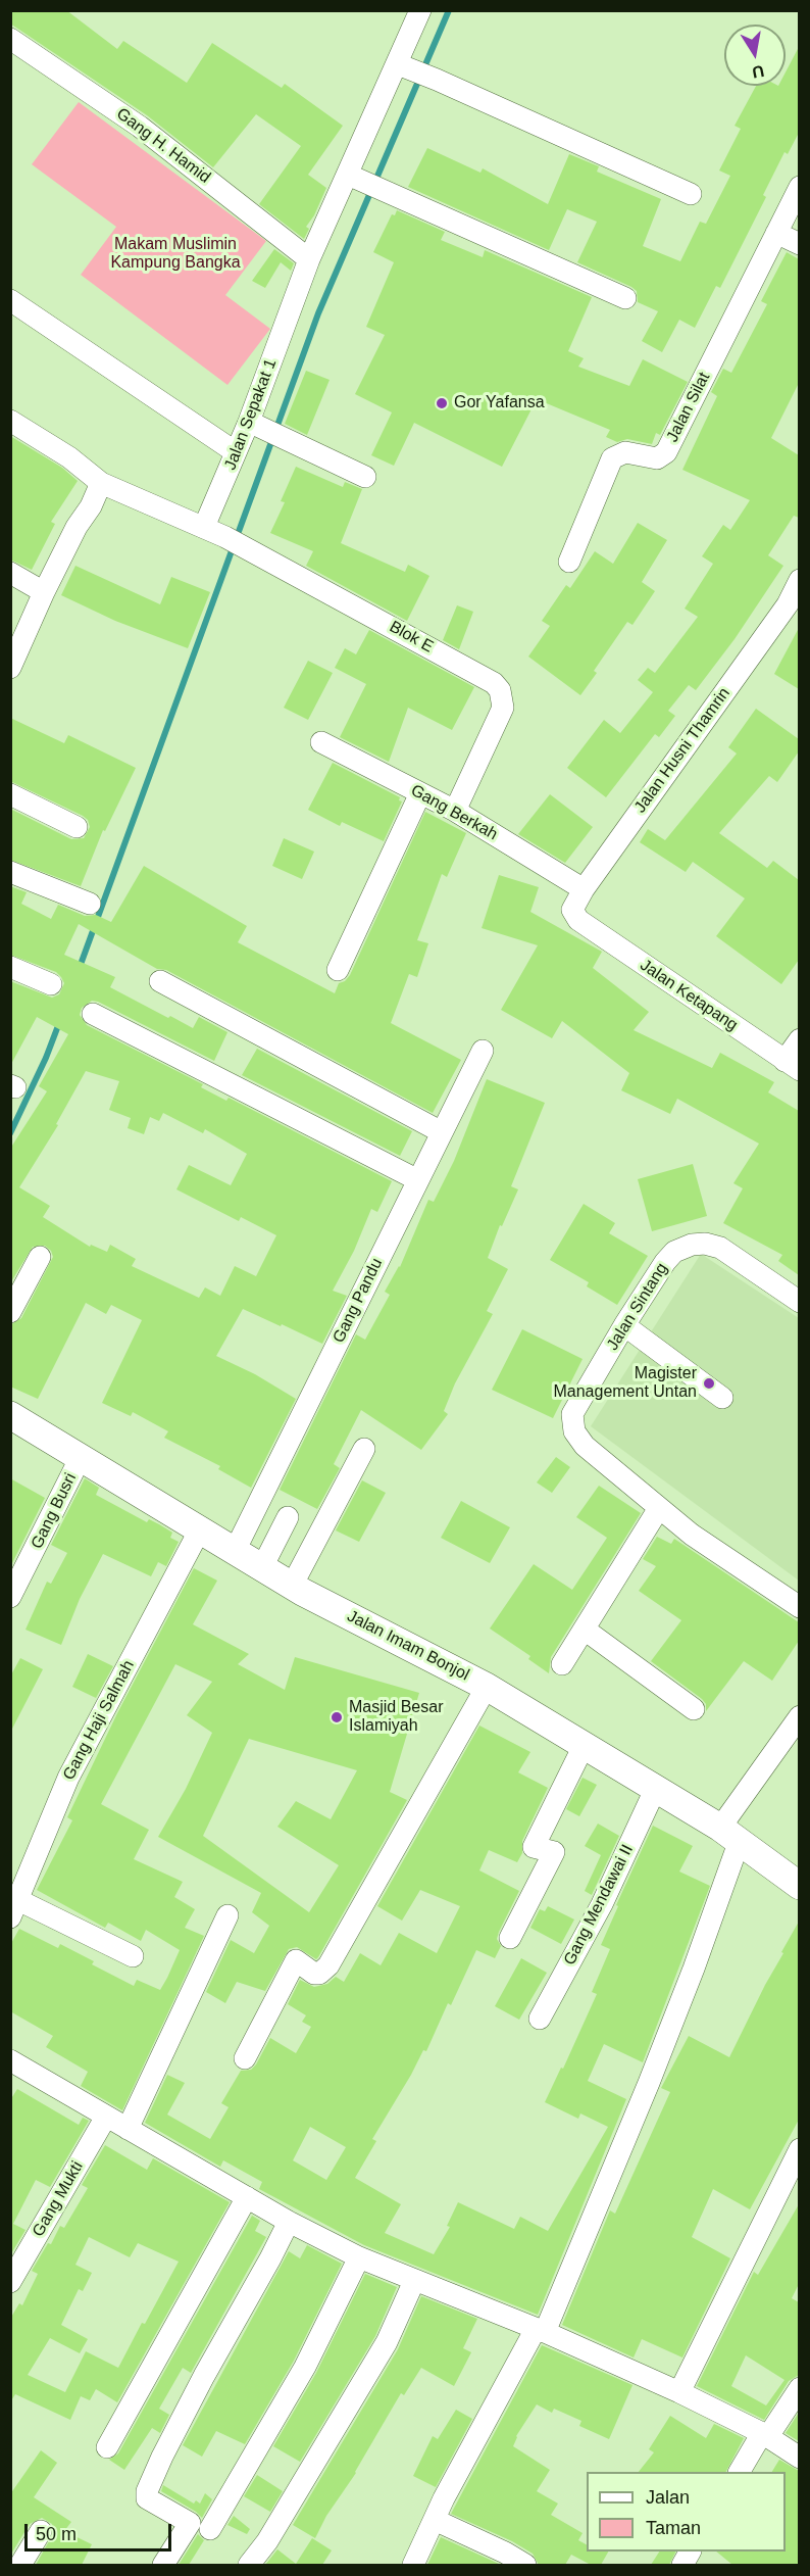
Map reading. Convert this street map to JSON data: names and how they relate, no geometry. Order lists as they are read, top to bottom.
{
  "streets": {
    "main road": ["Jalan Imam Bonjol"],
    "street": [
      "Gang H. Hamid",
      "Jalan Silat",
      "Jalan Sepakat 1",
      "Blok E",
      "Jalan Husni Thamrin",
      "Gang Berkah",
      "Jalan Ketapang",
      "Gang Pandu",
      "Jalan Sintang",
      "Gang Busri",
      "Gang Haji Salmah",
      "Gang Mendawai II",
      "Gang Mukti"
    ]
  },
  "crossings": [
    ["Gang H. Hamid", "Jalan Sepakat 1"],
    ["Jalan Sepakat 1", "Blok E"],
    ["Blok E", "Gang Berkah"],
    ["Jalan Husni Thamrin", "Gang Berkah"],
    ["Jalan Husni Thamrin", "Jalan Ketapang"],
    ["Gang Pandu", "Jalan Imam Bonjol"],
    ["Gang Busri", "Jalan Imam Bonjol"],
    ["Jalan Imam Bonjol", "Gang Haji Salmah"],
    ["Jalan Imam Bonjol", "Gang Mendawai II"]
  ],
  "parks": ["Makam Muslimin Kampung Bangka"],
  "places": ["Gor Yafansa", "Magister Management Untan", "Masjid Besar Islamiyah"],
  "legend": ["Jalan", "Taman"],
  "scale_bar": "50 m",
  "north": "bottom"
}
